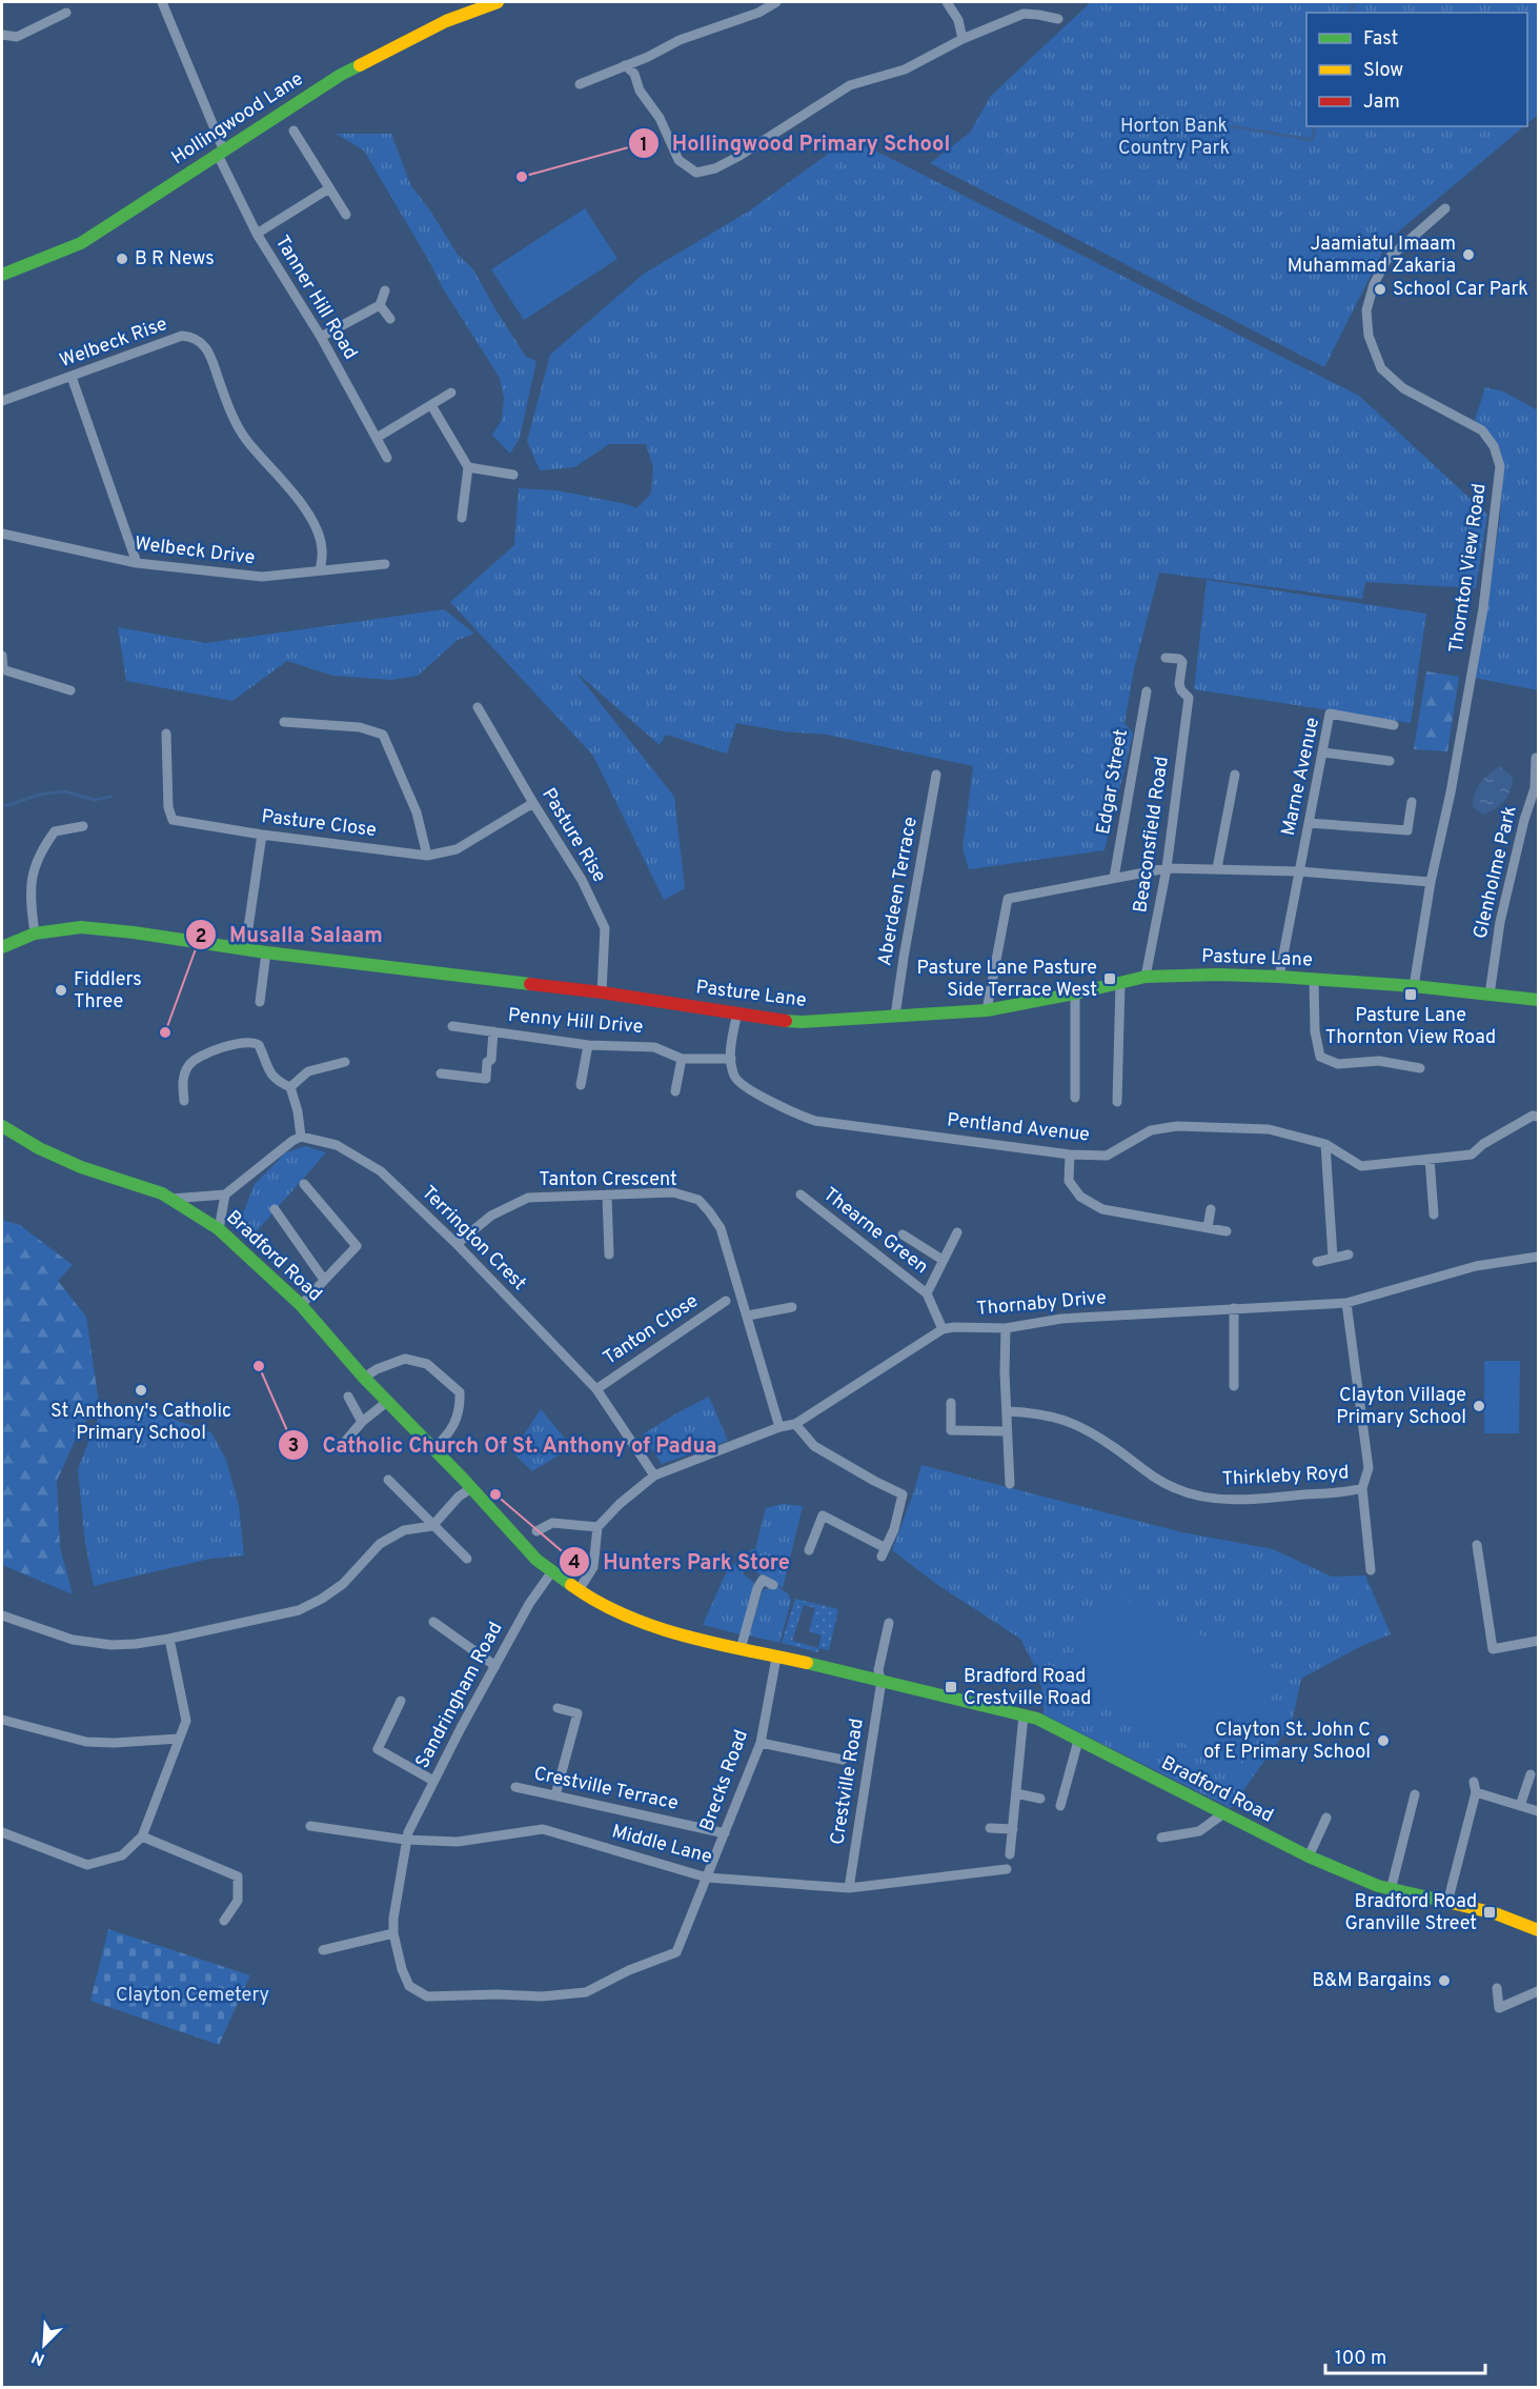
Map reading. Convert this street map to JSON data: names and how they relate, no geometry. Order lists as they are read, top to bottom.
{
  "streets": {
    "street": [
      "Hollingwood Lane",
      "Tanner Hill Road",
      "Welbeck Rise",
      "Welbeck Drive",
      "Thornton View Road",
      "Marne Avenue",
      "Edgar Street",
      "Pasture Close",
      "Beaconsfield Road",
      "Pasture Rise",
      "Glenholme Park",
      "Aberdeen Terrace",
      "Pasture Lane",
      "Penny Hill Drive",
      "Pentland Avenue",
      "Tanton Crescent",
      "Thearne Green",
      "Terrington Crest",
      "Bradford Road",
      "Thornaby Drive",
      "Tanton Close",
      "Thirkleby Royd",
      "Sandringham Road",
      "Brecks Road",
      "Crestville Road",
      "Crestville Terrace",
      "Middle Lane"
    ]
  },
  "crossings": [
    ["Hollingwood Lane", "Tanner Hill Road"],
    ["Welbeck Rise", "Welbeck Drive"],
    ["Thornton View Road", "Pasture Lane"],
    ["Marne Avenue", "Pasture Lane"],
    ["Pasture Close", "Pasture Rise"],
    ["Beaconsfield Road", "Pasture Lane"],
    ["Pasture Rise", "Pasture Lane"],
    ["Glenholme Park", "Pasture Lane"],
    ["Aberdeen Terrace", "Pasture Lane"],
    ["Penny Hill Drive", "Pentland Avenue"],
    ["Tanton Crescent", "Terrington Crest"],
    ["Thearne Green", "Thornaby Drive"],
    ["Terrington Crest", "Thornaby Drive"],
    ["Terrington Crest", "Tanton Close"],
    ["Bradford Road", "Sandringham Road"],
    ["Bradford Road", "Brecks Road"],
    ["Bradford Road", "Crestville Road"],
    ["Sandringham Road", "Brecks Road"],
    ["Sandringham Road", "Middle Lane"],
    ["Brecks Road", "Crestville Terrace"],
    ["Brecks Road", "Middle Lane"],
    ["Crestville Road", "Middle Lane"]
  ],
  "parks": ["Horton Bank Country Park", "Clayton Cemetery"],
  "places": {
    "other": [
      "Hollingwood Primary School",
      "Jaamiatul Imaam Muhammad Zakaria",
      "B R News",
      "School Car Park",
      "Fiddlers Three",
      "Musalla Salaam",
      "Catholic Church Of St. Anthony of Padua",
      "St Anthony's Catholic Primary School",
      "Clayton Village Primary School",
      "Hunters Park Store",
      "Clayton St. John C of E Primary School",
      "B&M Bargains"
    ],
    "transit": [
      "Pasture Lane Pasture Side Terrace West",
      "Pasture Lane Thornton View Road",
      "Bradford Road Crestville Road",
      "Bradford Road Granville Street"
    ]
  },
  "legend": ["Fast", "Slow", "Jam"],
  "scale_bar": "100 m",
  "north": "bottom left"
}
